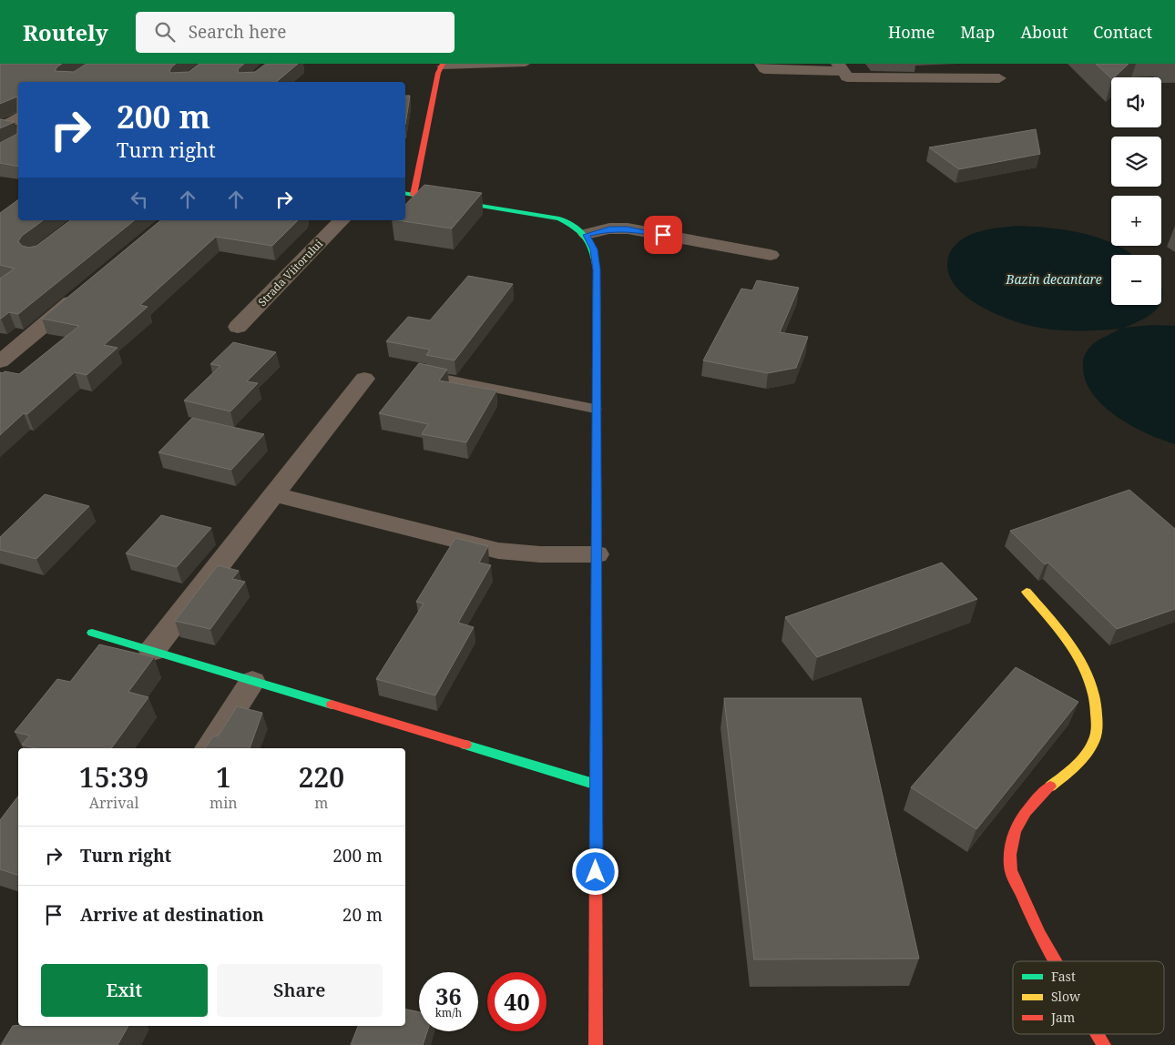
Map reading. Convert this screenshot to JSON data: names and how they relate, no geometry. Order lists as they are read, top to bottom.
{
  "streets": {
    "street": ["Strada Viitorului"]
  },
  "water": ["Bazin decantare"],
  "legend": ["Fast", "Slow", "Jam"],
  "page": {
    "header": "Routely",
    "search": "Search here",
    "nav": [
      "Home",
      "Map",
      "About",
      "Contact"
    ],
    "map_buttons": ["+", "−"],
    "turn": ["200 m", "Turn right"],
    "eta": [
      "15:39",
      "Arrival",
      "1",
      "min",
      "220",
      "m"
    ],
    "list": [
      {
        "name": "Turn right",
        "value": "200 m"
      },
      {
        "name": "Arrive at destination",
        "value": "20 m"
      }
    ],
    "buttons": ["Exit", "Share"],
    "speed": "36 km/h",
    "limit": "40"
  }
}
